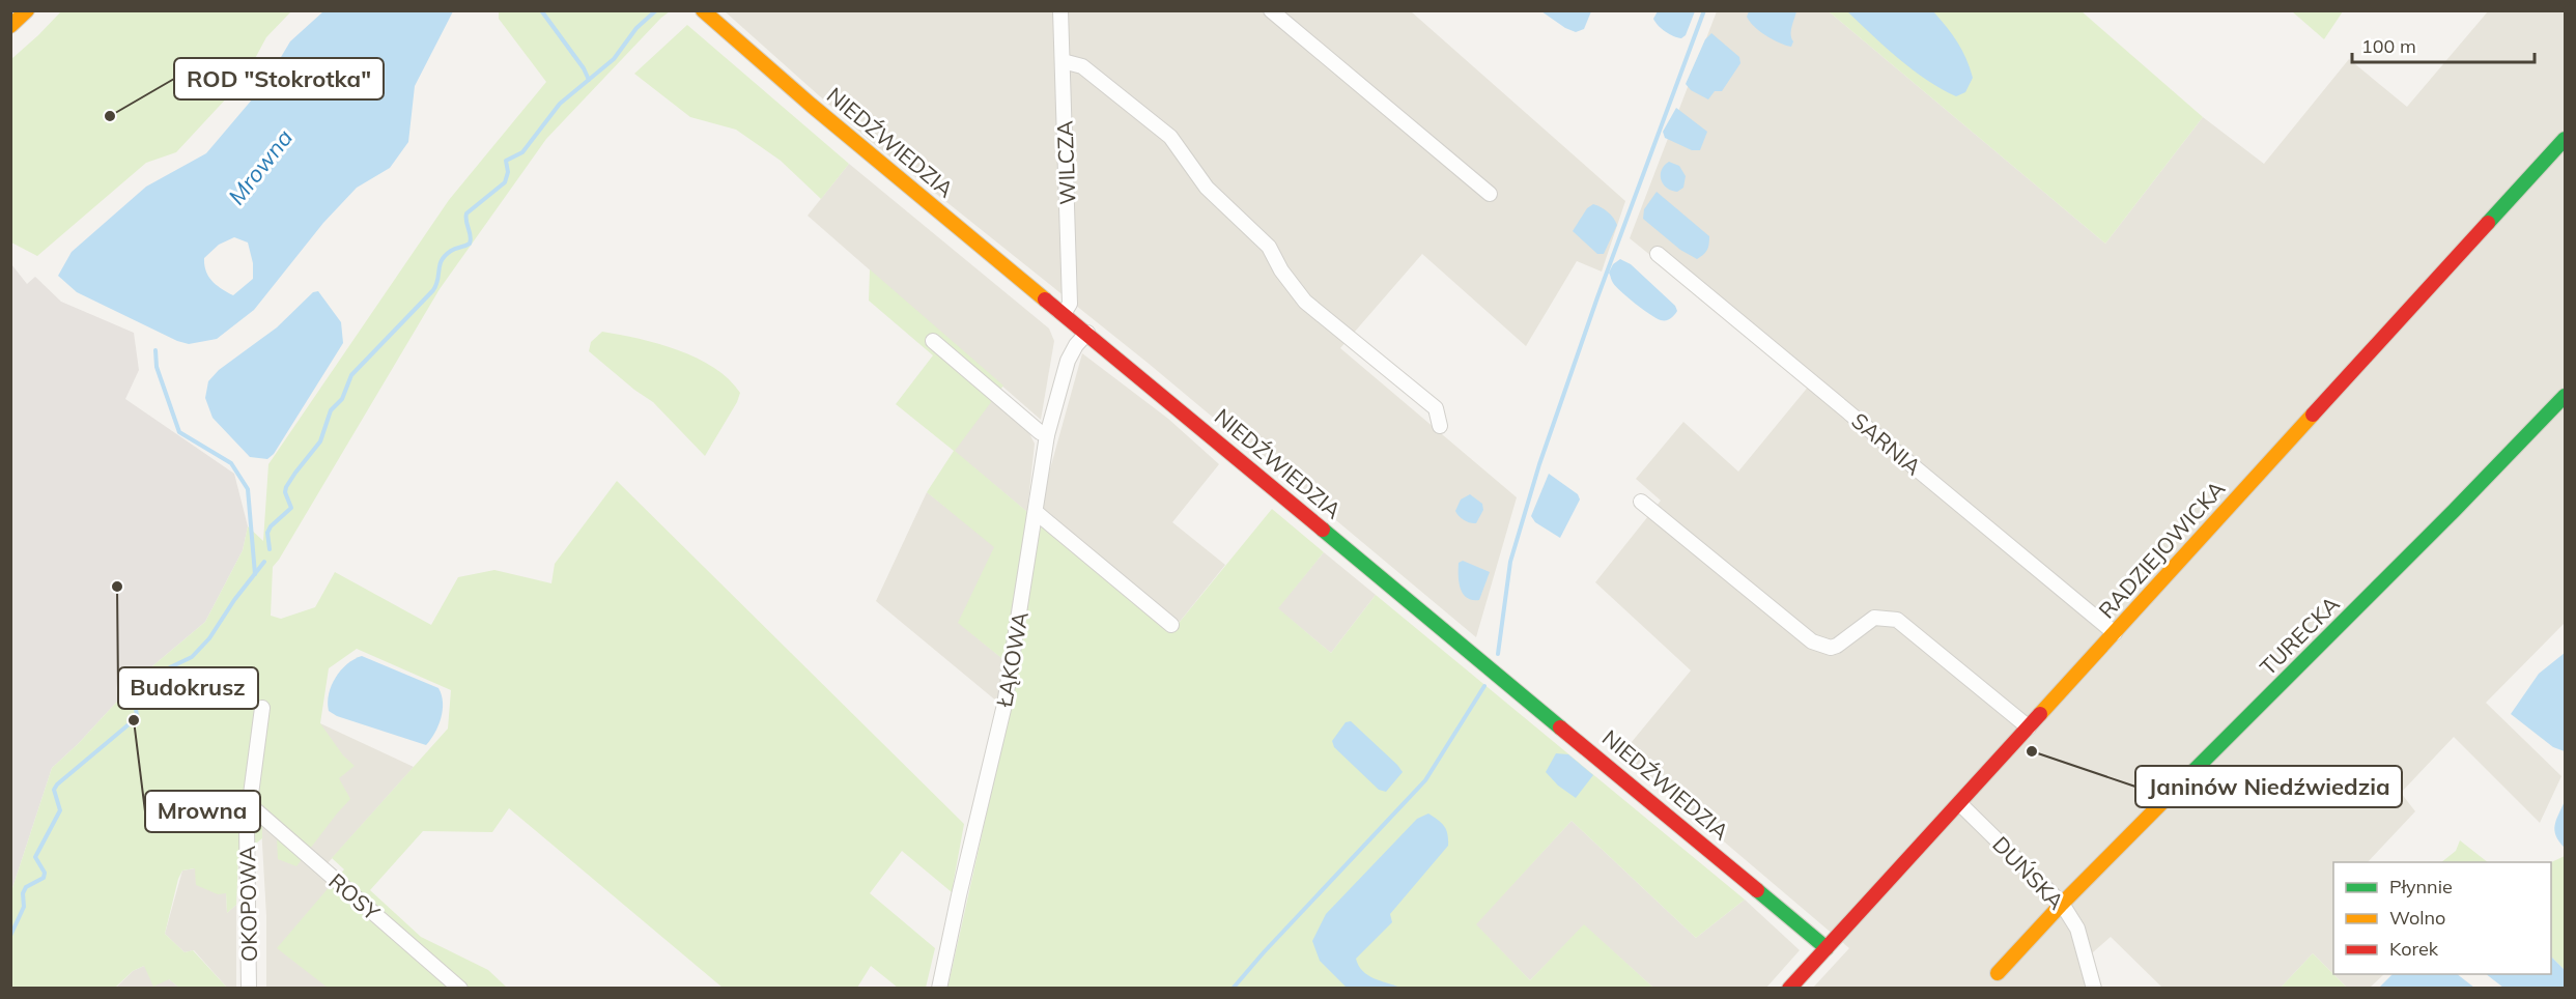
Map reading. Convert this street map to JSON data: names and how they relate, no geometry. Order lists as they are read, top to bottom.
{
  "streets": {
    "street": [
      "NIEDŹWIEDZIA",
      "WILCZA",
      "SARNIA",
      "RADZIEJOWICKA",
      "TURECKA",
      "ŁĄKOWA",
      "DUŃSKA",
      "ROSY",
      "OKOPOWA"
    ]
  },
  "crossings": [
    ["NIEDŹWIEDZIA", "WILCZA"],
    ["NIEDŹWIEDZIA", "RADZIEJOWICKA"],
    ["NIEDŹWIEDZIA", "ŁĄKOWA"],
    ["SARNIA", "RADZIEJOWICKA"],
    ["RADZIEJOWICKA", "DUŃSKA"],
    ["TURECKA", "DUŃSKA"],
    ["ROSY", "OKOPOWA"]
  ],
  "water": ["Mrowna"],
  "places": [
    "ROD \"Stokrotka\"",
    "Budokrusz",
    "Mrowna",
    "Janinów Niedźwiedzia"
  ],
  "legend": ["Płynnie", "Wolno", "Korek"],
  "scale_bar": "100 m"
}
